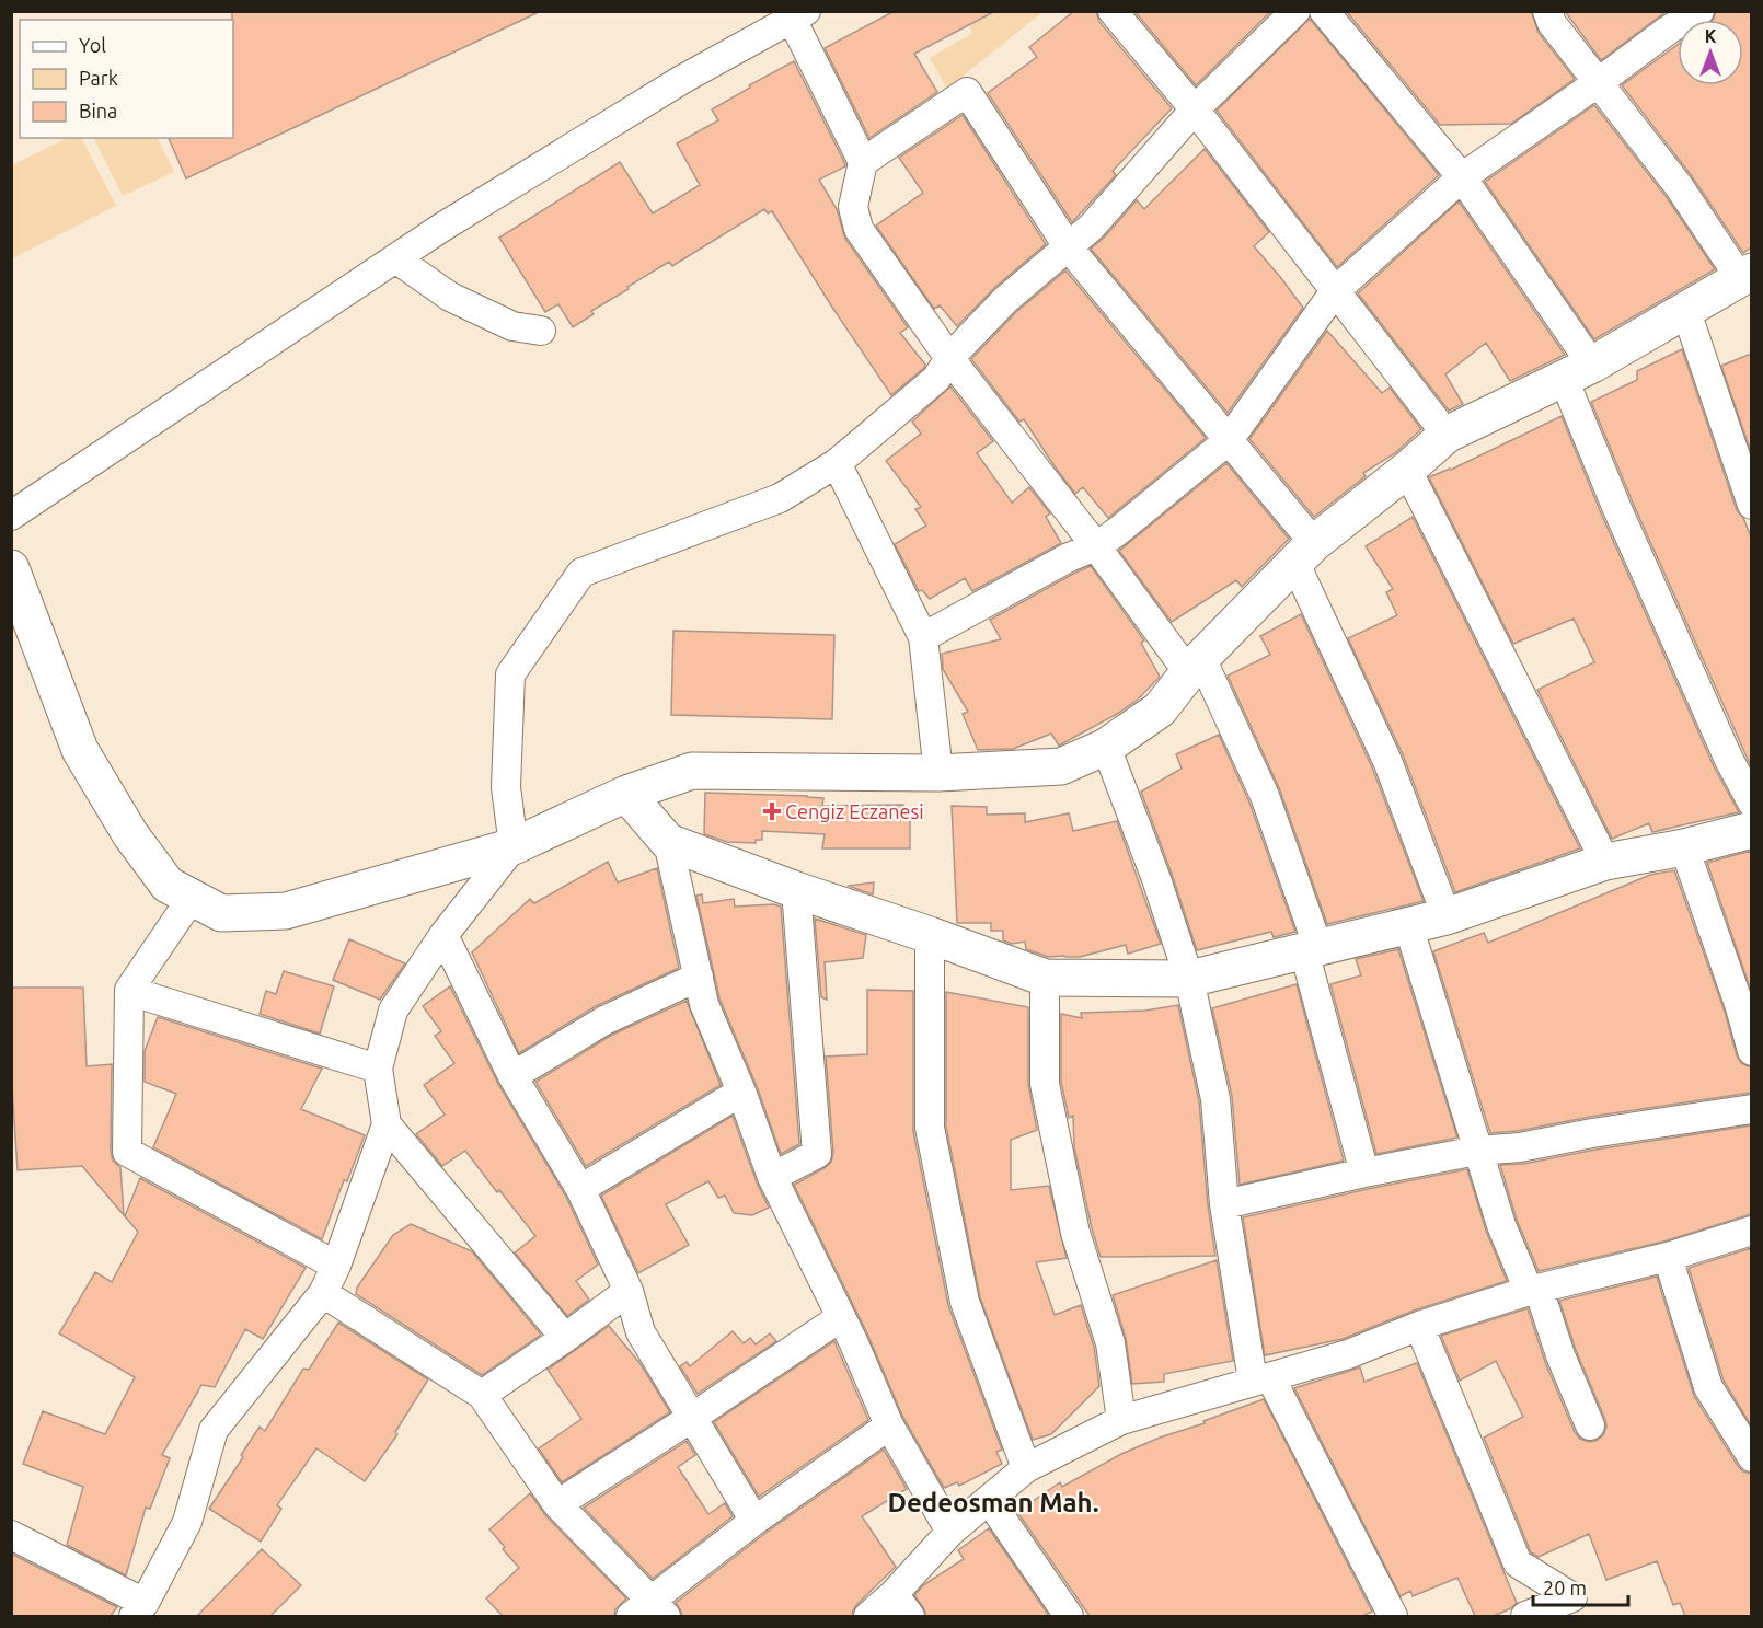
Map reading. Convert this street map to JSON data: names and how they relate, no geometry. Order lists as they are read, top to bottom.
{
  "districts": ["Dedeosman Mah."],
  "places": {
    "health": ["Cengiz Eczanesi"]
  },
  "legend": ["Yol", "Park", "Bina"],
  "scale_bar": "20 m",
  "north": "top"
}
